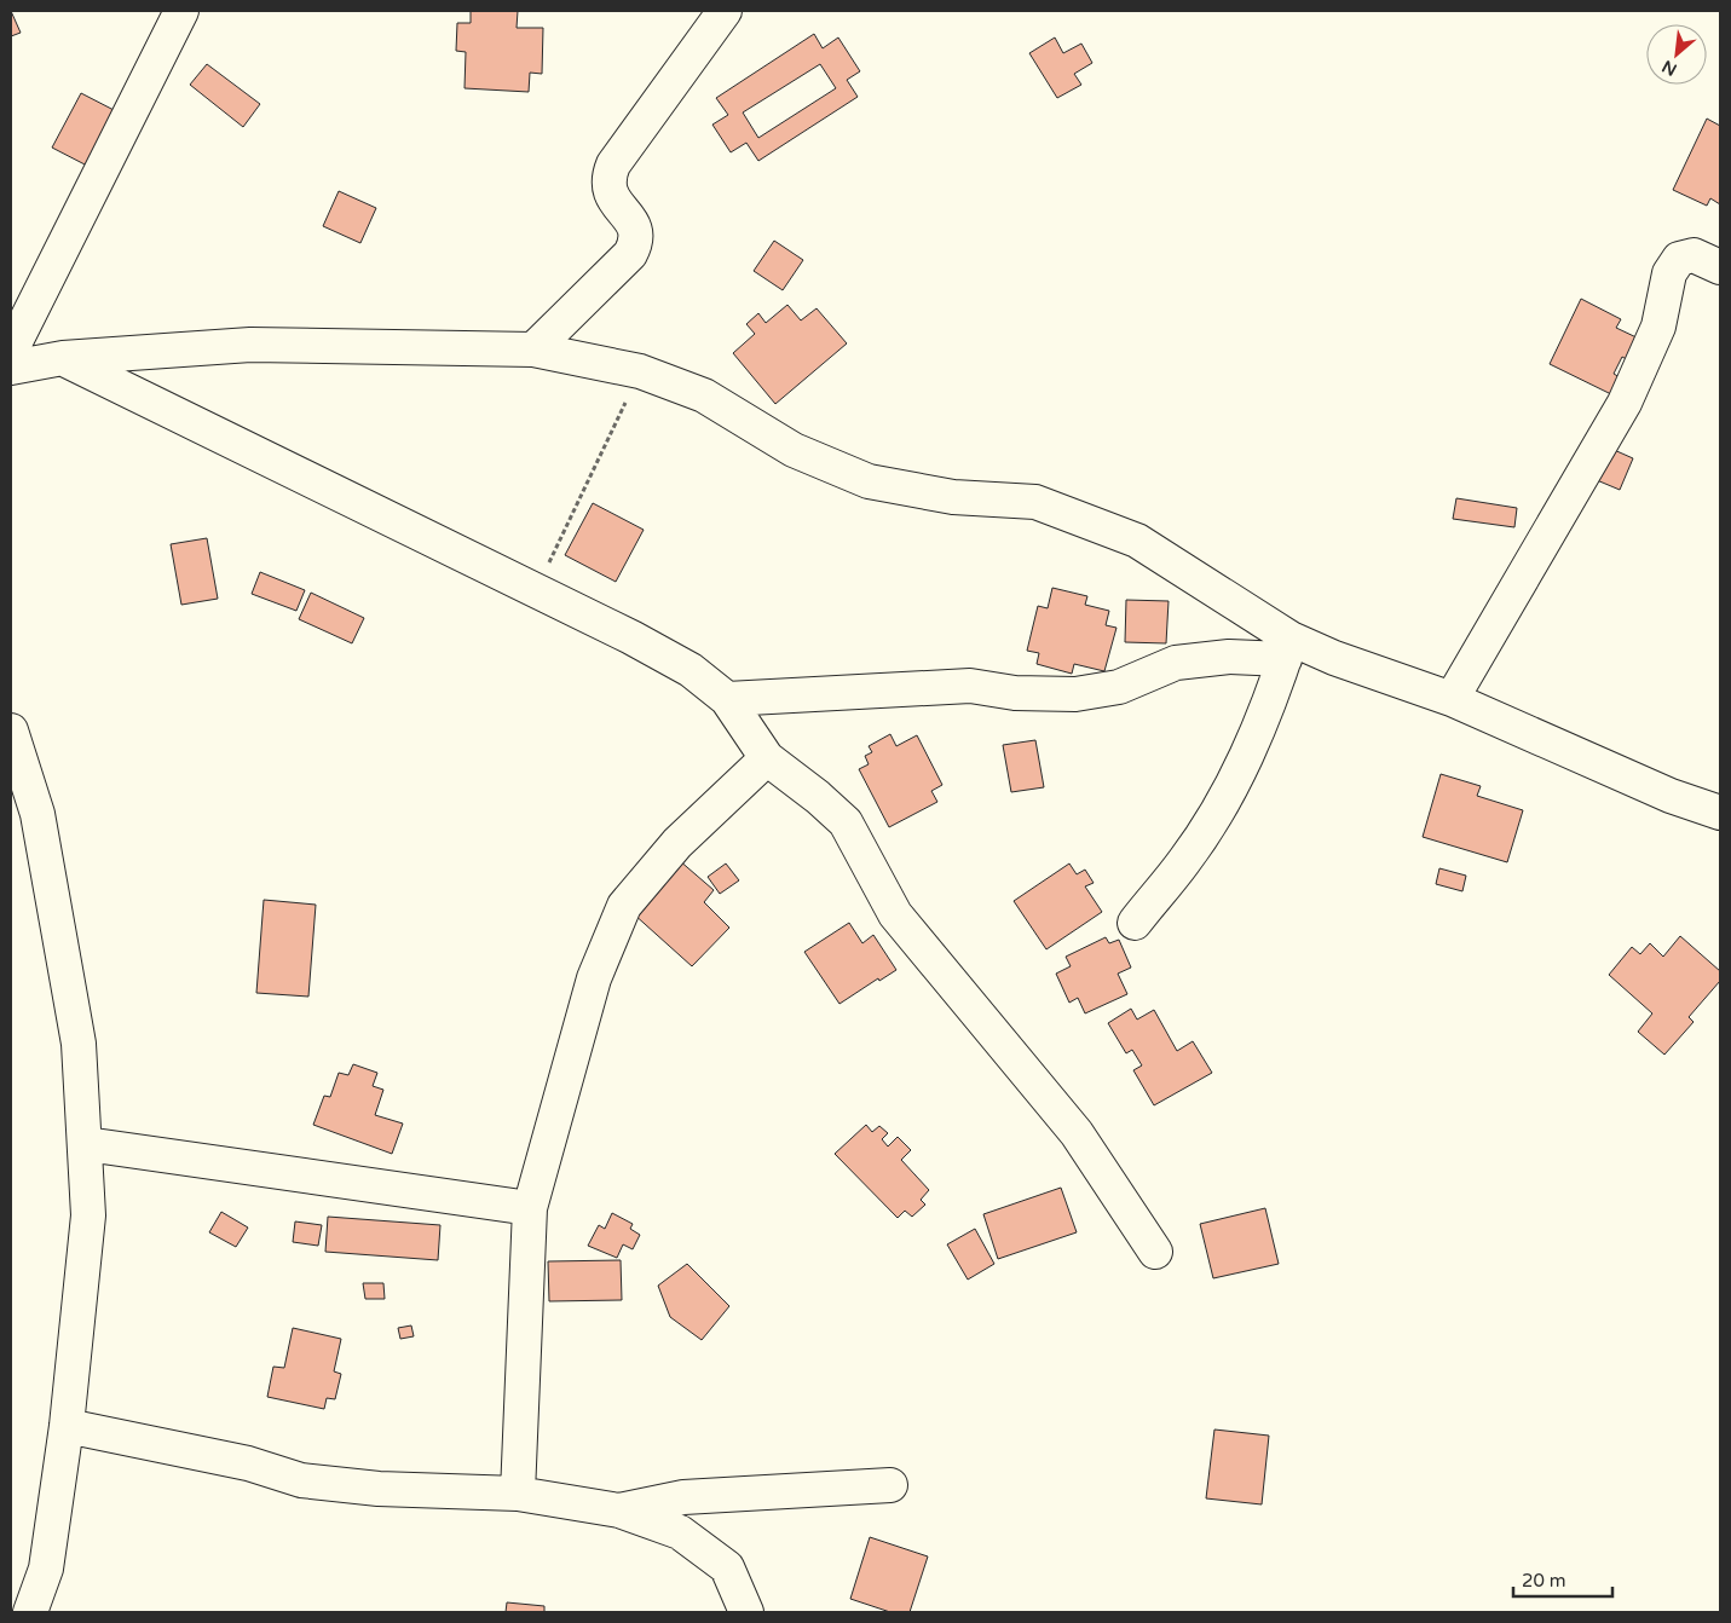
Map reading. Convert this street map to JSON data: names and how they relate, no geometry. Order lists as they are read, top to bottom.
{
  "scale_bar": "20 m",
  "north": "bottom left"
}
